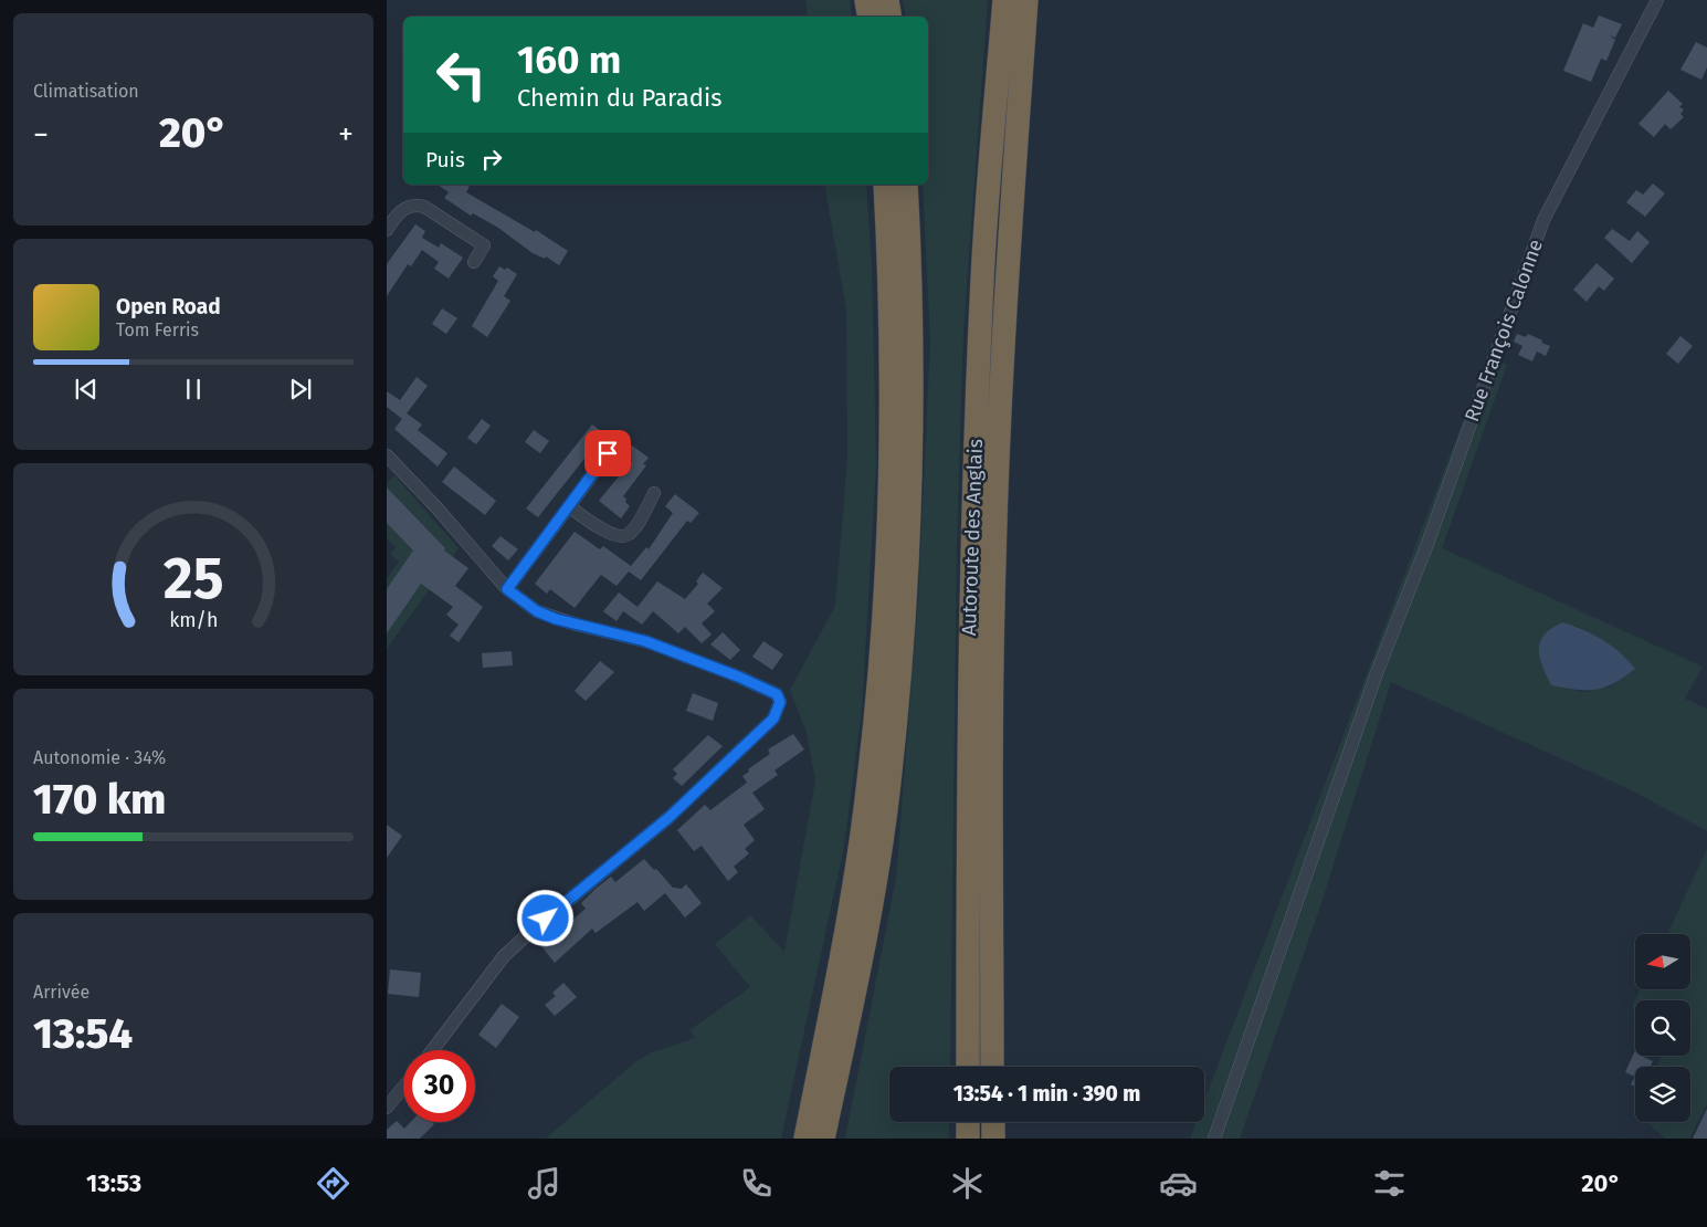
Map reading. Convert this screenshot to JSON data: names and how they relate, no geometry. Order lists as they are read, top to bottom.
{
  "streets": {
    "highway": ["Autoroute des Anglais"],
    "street": ["Rue François Calonne"]
  },
  "north": "left",
  "page": {
    "tile": [
      "Climatisation",
      ["Autonomie · 34%", "170 km"],
      ["Arrivée", "13:54"]
    ],
    "turn": ["160 m", "Chemin du Paradis"],
    "heat": ["−", "20°", "+"],
    "then": "Puis",
    "song": ["Open Road", "Tom Ferris"],
    "limit": "30",
    "trip": "13:54 · 1 min · 390 m",
    "tabs": ["13:53", "20°"],
    "gauge": ["25", "km/h"]
  }
}
